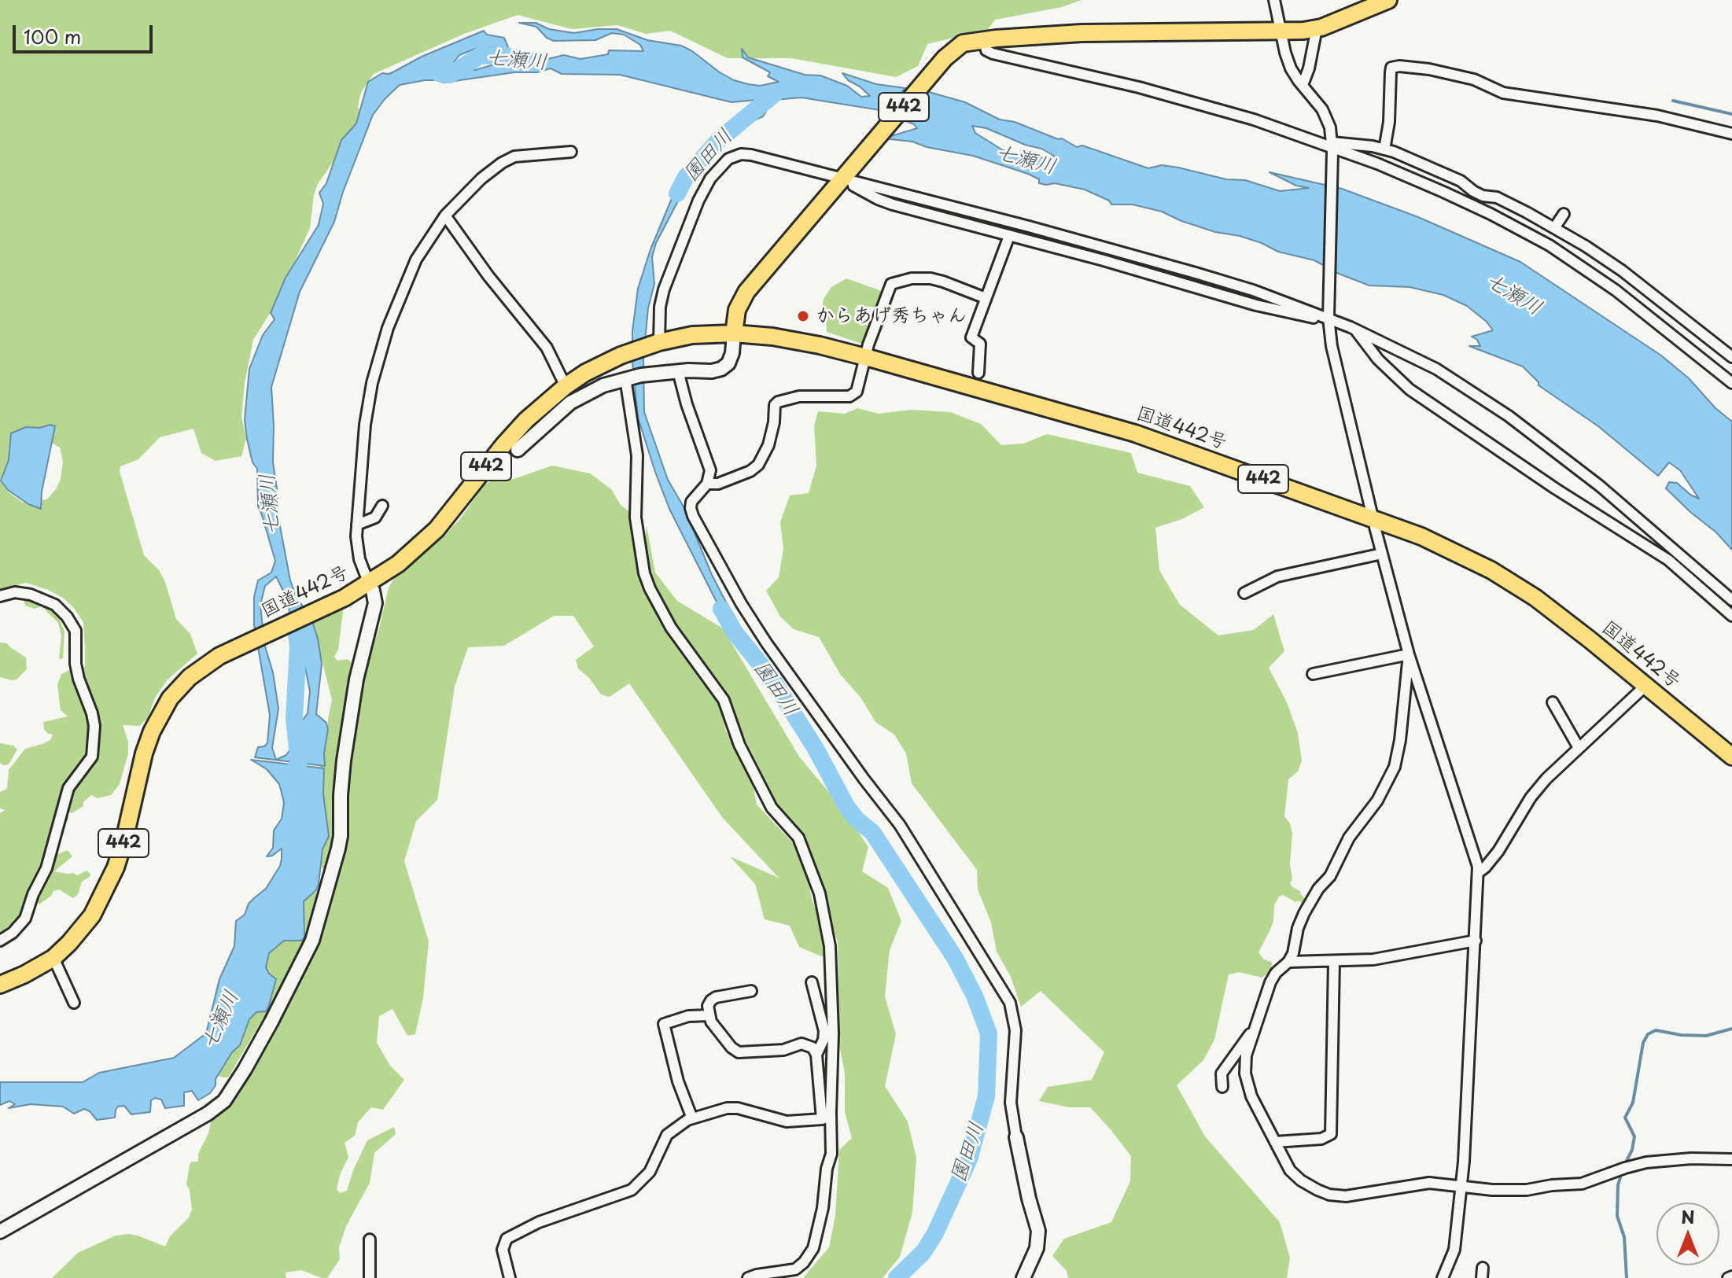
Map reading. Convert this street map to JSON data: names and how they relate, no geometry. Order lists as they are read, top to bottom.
{
  "streets": {
    "highway": ["442", "国道442号"]
  },
  "crossings": [
    ["442", "国道442号"]
  ],
  "water": ["七瀬川", "園田川"],
  "places": ["からあげ秀ちゃん"],
  "scale_bar": "100 m",
  "north": "top"
}
